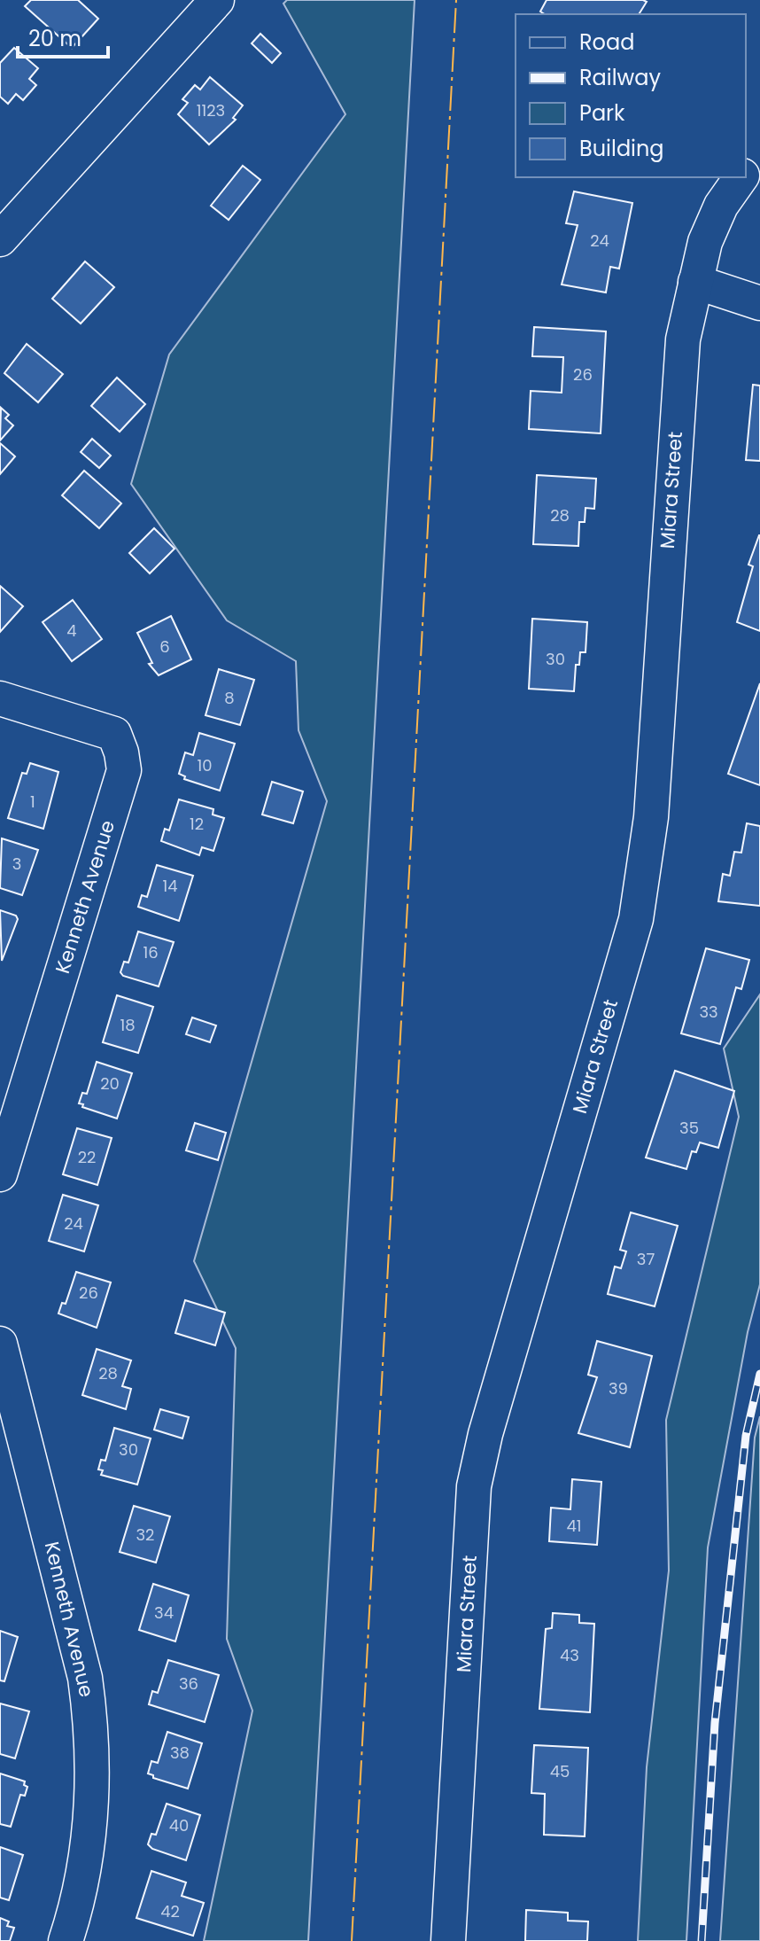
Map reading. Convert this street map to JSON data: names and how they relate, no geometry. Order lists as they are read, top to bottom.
{
  "streets": {
    "street": ["Miara Street", "Kenneth Avenue"]
  },
  "house_numbers": [
    "1123",
    "24",
    "26",
    "28",
    "4",
    "6",
    "30",
    "8",
    "10",
    "1",
    "12",
    "3",
    "14",
    "16",
    "33",
    "18",
    "20",
    "35",
    "22",
    "24",
    "37",
    "26",
    "28",
    "39",
    "30",
    "41",
    "32",
    "34",
    "43",
    "36",
    "38",
    "45",
    "40",
    "42"
  ],
  "legend": [
    "Road",
    "Railway",
    "Park",
    "Building"
  ],
  "scale_bar": "20 m"
}
